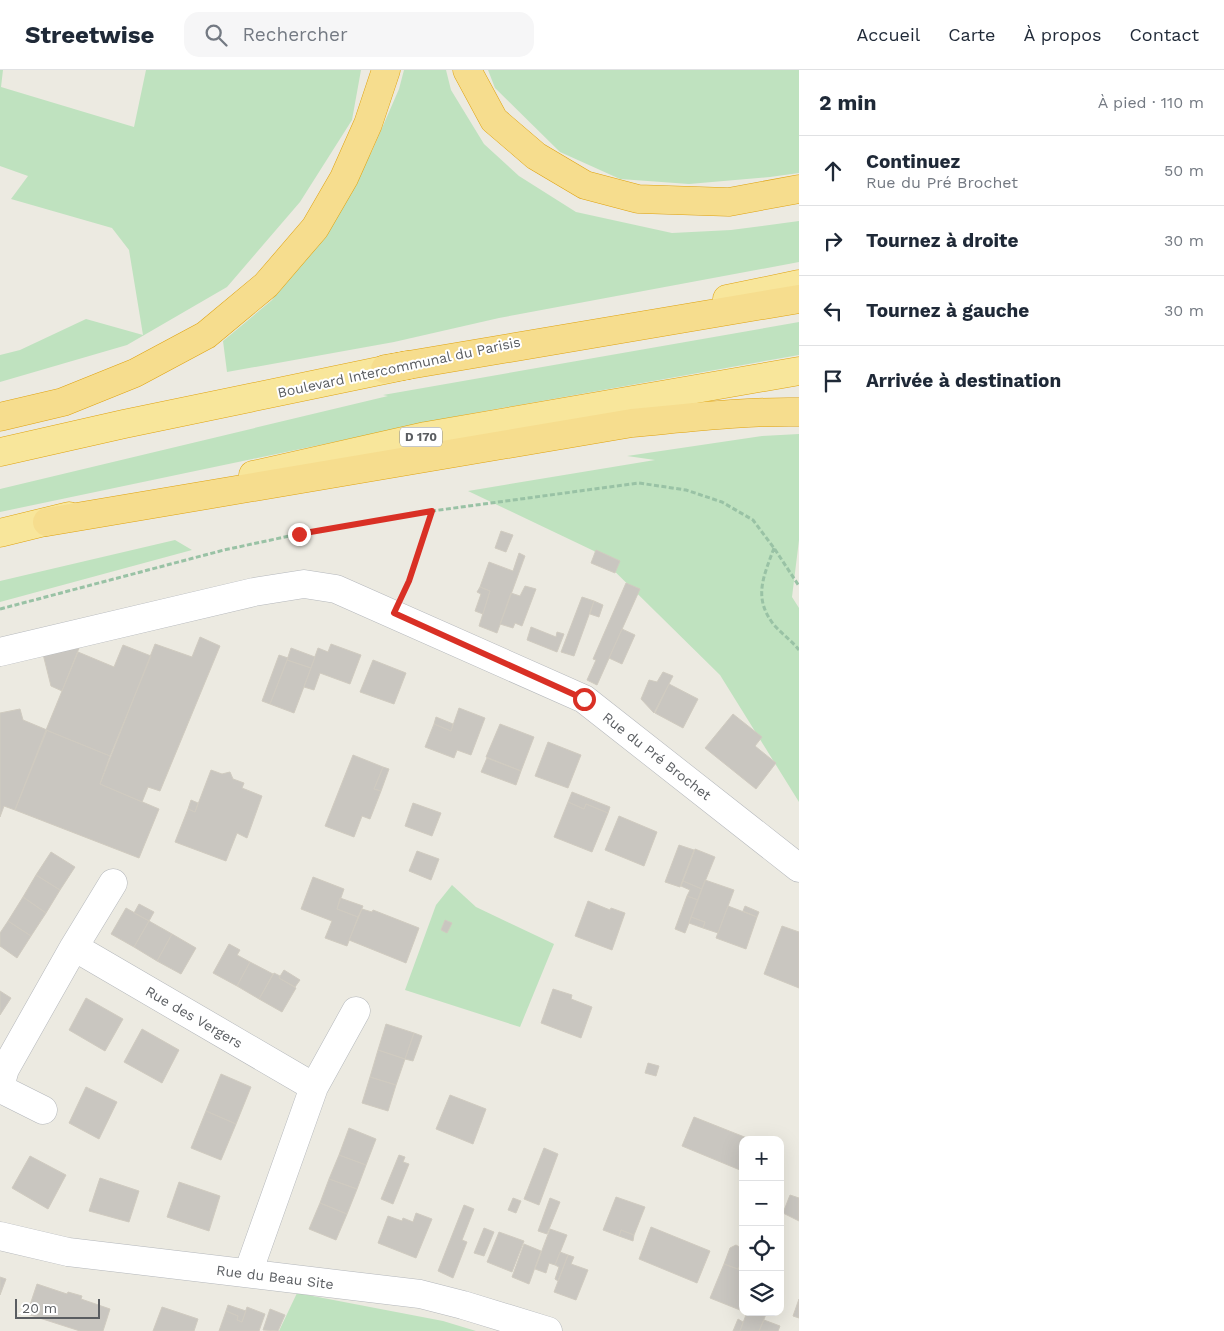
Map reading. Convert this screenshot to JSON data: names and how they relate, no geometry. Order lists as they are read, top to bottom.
{
  "streets": {
    "highway": ["Boulevard Intercommunal du Parisis", "D 170"],
    "street": ["Rue du Pré Brochet", "Rue des Vergers", "Rue du Beau Site"]
  },
  "scale_bar": "20 m",
  "page": {
    "header": "Streetwise",
    "search": "Rechercher",
    "nav": [
      "Accueil",
      "Carte",
      "À propos",
      "Contact"
    ],
    "heading": ["2 min", "À pied · 110 m"],
    "list": [
      ["Continuez", "Rue du Pré Brochet", "50 m"],
      ["Tournez à droite", "30 m"],
      ["Tournez à gauche", "30 m"],
      "Arrivée à destination"
    ],
    "map_buttons": ["+", "−"],
    "scale": "20 m"
  }
}
